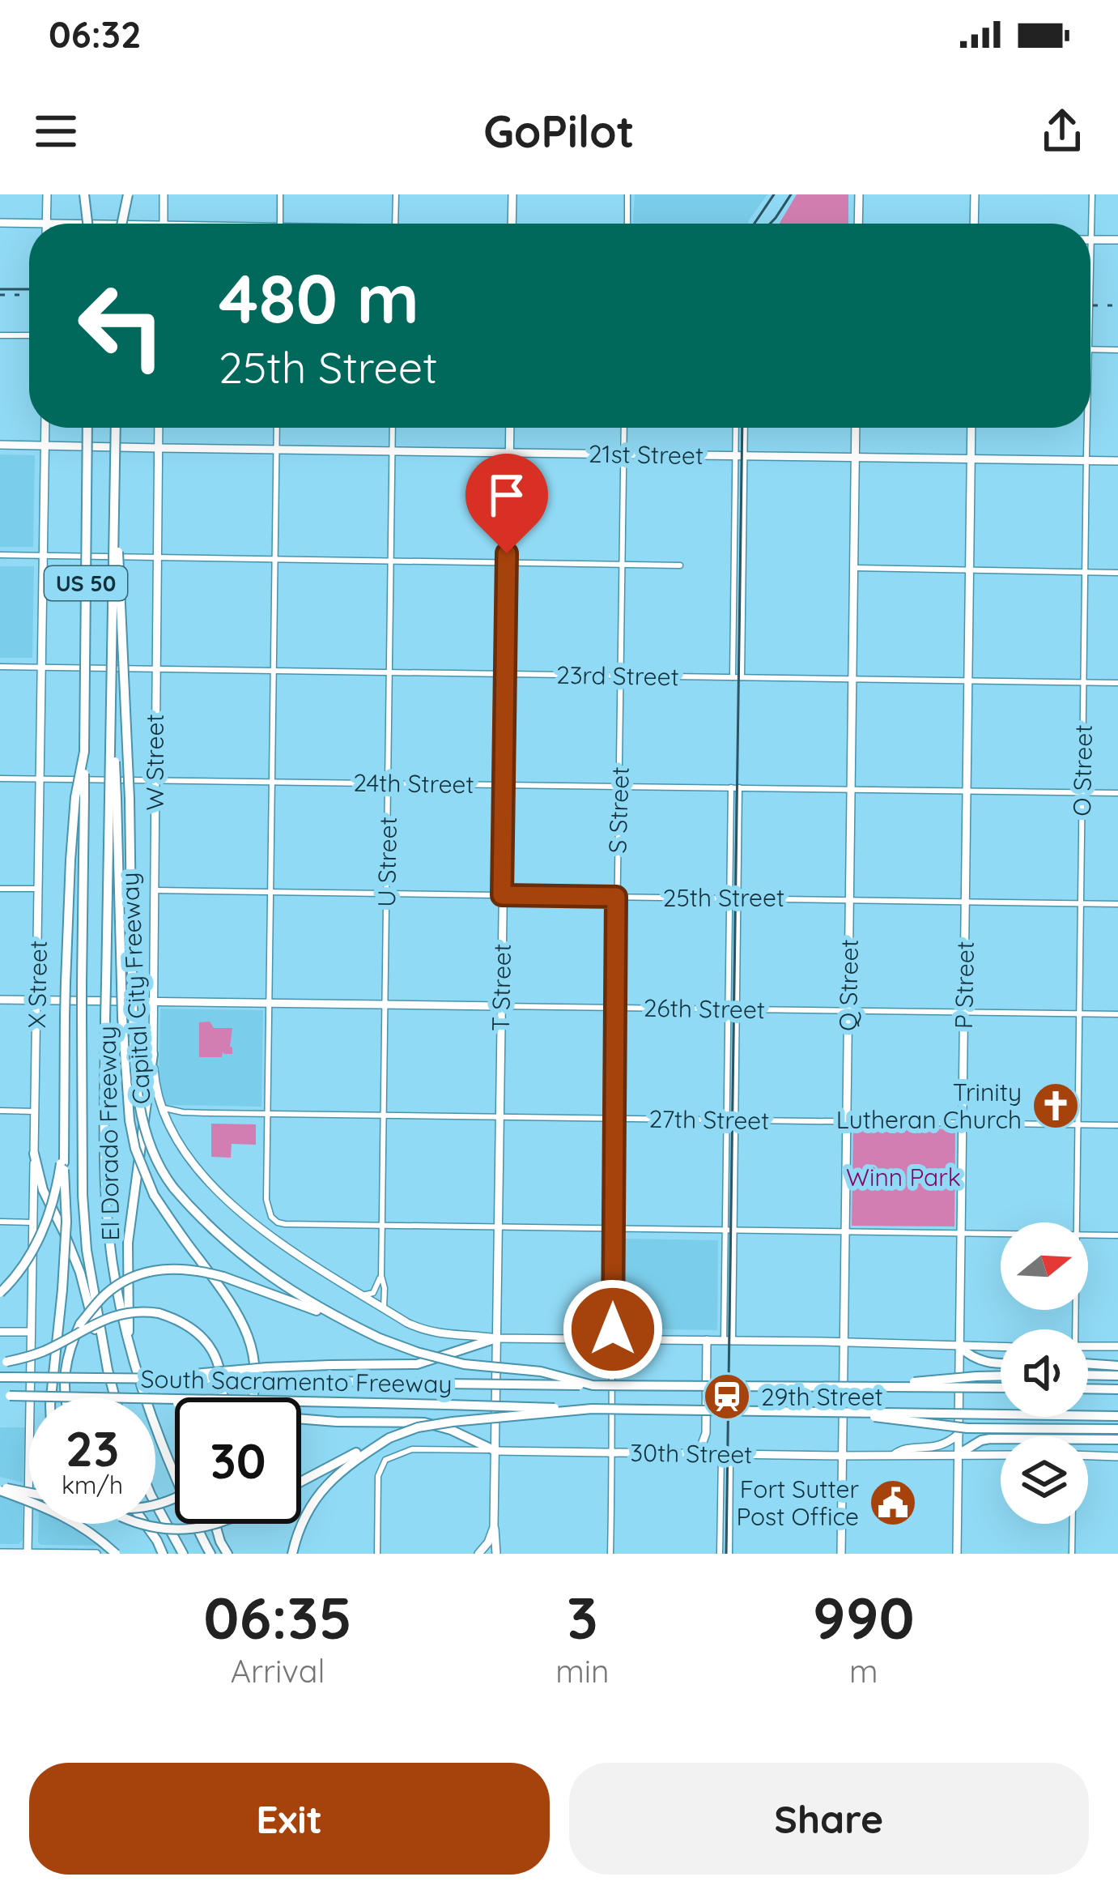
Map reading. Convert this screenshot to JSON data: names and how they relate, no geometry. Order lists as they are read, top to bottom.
{
  "streets": {
    "highway": [
      "US 50",
      "Capital City Freeway",
      "El Dorado Freeway",
      "South Sacramento Freeway"
    ],
    "main road": [
      "21st Street",
      "W Street",
      "X Street",
      "Q Street",
      "P Street",
      "T Street",
      "26th Street",
      "30th Street"
    ],
    "street": [
      "23rd Street",
      "O Street",
      "24th Street",
      "S Street",
      "U Street",
      "25th Street",
      "27th Street"
    ]
  },
  "crossings": [
    ["21st Street", "W Street"],
    ["21st Street", "O Street"],
    ["21st Street", "S Street"],
    ["21st Street", "U Street"],
    ["21st Street", "X Street"],
    ["21st Street", "Q Street"],
    ["21st Street", "P Street"],
    ["21st Street", "T Street"],
    ["US 50", "El Dorado Freeway"],
    ["23rd Street", "W Street"],
    ["23rd Street", "O Street"],
    ["23rd Street", "S Street"],
    ["23rd Street", "U Street"],
    ["23rd Street", "X Street"],
    ["23rd Street", "Q Street"],
    ["23rd Street", "P Street"],
    ["23rd Street", "T Street"],
    ["W Street", "24th Street"],
    ["W Street", "25th Street"],
    ["W Street", "26th Street"],
    ["W Street", "27th Street"],
    ["O Street", "24th Street"],
    ["O Street", "25th Street"],
    ["O Street", "26th Street"],
    ["O Street", "27th Street"],
    ["24th Street", "S Street"],
    ["24th Street", "U Street"],
    ["24th Street", "X Street"],
    ["24th Street", "Q Street"],
    ["24th Street", "P Street"],
    ["24th Street", "T Street"],
    ["S Street", "25th Street"],
    ["S Street", "26th Street"],
    ["S Street", "27th Street"],
    ["S Street", "30th Street"],
    ["U Street", "25th Street"],
    ["U Street", "26th Street"],
    ["U Street", "27th Street"],
    ["25th Street", "Q Street"],
    ["25th Street", "P Street"],
    ["25th Street", "T Street"],
    ["X Street", "26th Street"],
    ["Q Street", "26th Street"],
    ["Q Street", "27th Street"],
    ["Q Street", "30th Street"],
    ["P Street", "26th Street"],
    ["P Street", "27th Street"],
    ["P Street", "30th Street"],
    ["T Street", "26th Street"],
    ["T Street", "27th Street"],
    ["T Street", "30th Street"],
    ["Capital City Freeway", "El Dorado Freeway"],
    ["Capital City Freeway", "South Sacramento Freeway"]
  ],
  "parks": ["Winn Park"],
  "places": {
    "church": ["Trinity Lutheran Church"],
    "station": ["29th Street"],
    "public building": ["Fort Sutter Post Office"]
  },
  "north": "right",
  "page": {
    "status": "06:32",
    "header": "GoPilot",
    "turn": ["480 m", "25th Street"],
    "speed": "23 km/h",
    "limit": "30",
    "eta": [
      "06:35",
      "Arrival",
      "3",
      "min",
      "990",
      "m"
    ],
    "buttons": ["Exit", "Share"]
  }
}
